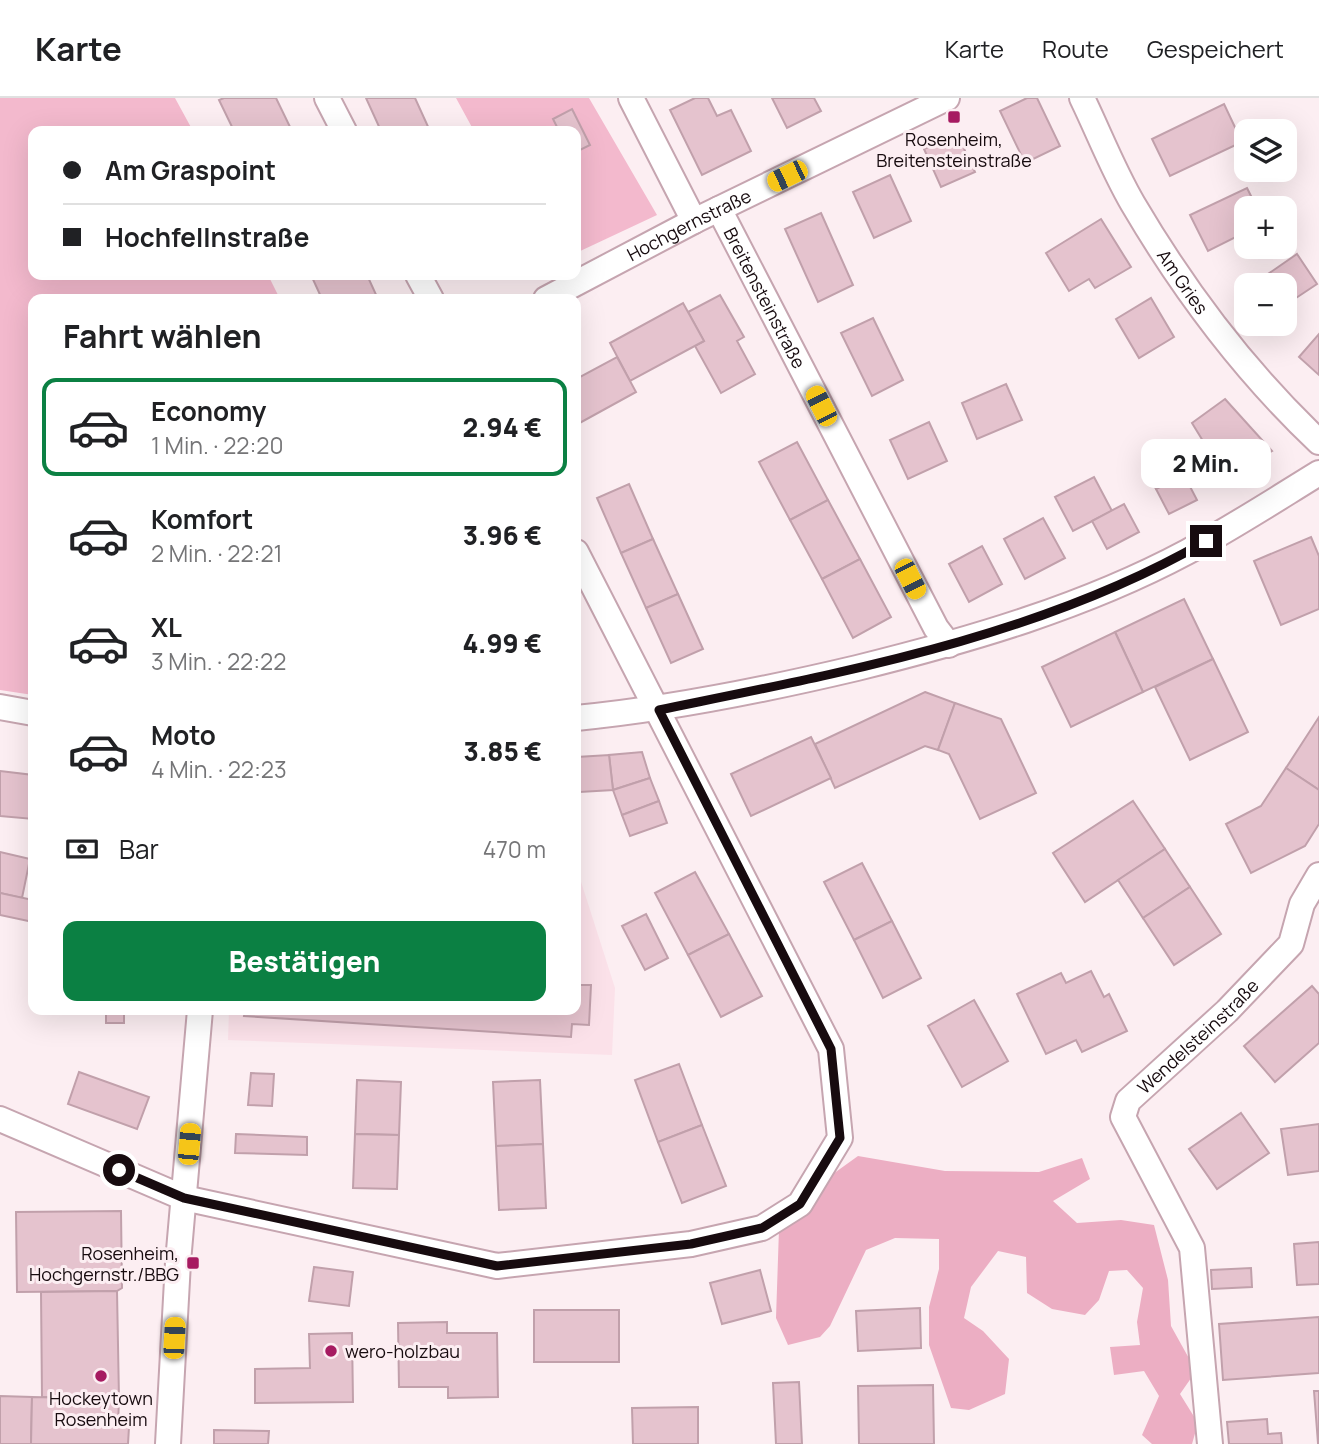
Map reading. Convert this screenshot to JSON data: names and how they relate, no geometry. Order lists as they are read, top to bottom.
{
  "streets": {
    "street": [
      "Hochgernstraße",
      "Am Gries",
      "Breitensteinstraße",
      "Wendelsteinstraße"
    ]
  },
  "crossings": [
    ["Hochgernstraße", "Breitensteinstraße"]
  ],
  "places": {
    "transit": ["Rosenheim, Breitensteinstraße", "Rosenheim, Hochgernstr./BBG"],
    "other": ["wero-holzbau", "Hockeytown Rosenheim"]
  },
  "page": {
    "header": "Karte",
    "nav": ["Karte", "Route", "Gespeichert"],
    "map_buttons": ["+", "−"],
    "banner": ["Am Graspoint", "Hochfellnstraße"],
    "heading": "Fahrt wählen",
    "list": [
      {
        "name": "Economy",
        "note": "1 Min. · 22:20",
        "value": "2.94 €"
      },
      {
        "name": "Komfort",
        "note": "2 Min. · 22:21",
        "value": "3.96 €"
      },
      {
        "name": "XL",
        "note": "3 Min. · 22:22",
        "value": "4.99 €"
      },
      {
        "name": "Moto",
        "note": "4 Min. · 22:23",
        "value": "3.85 €"
      }
    ],
    "bubble": "2 Min.",
    "pay": ["Bar", "470 m"],
    "buttons": "Bestätigen"
  }
}
